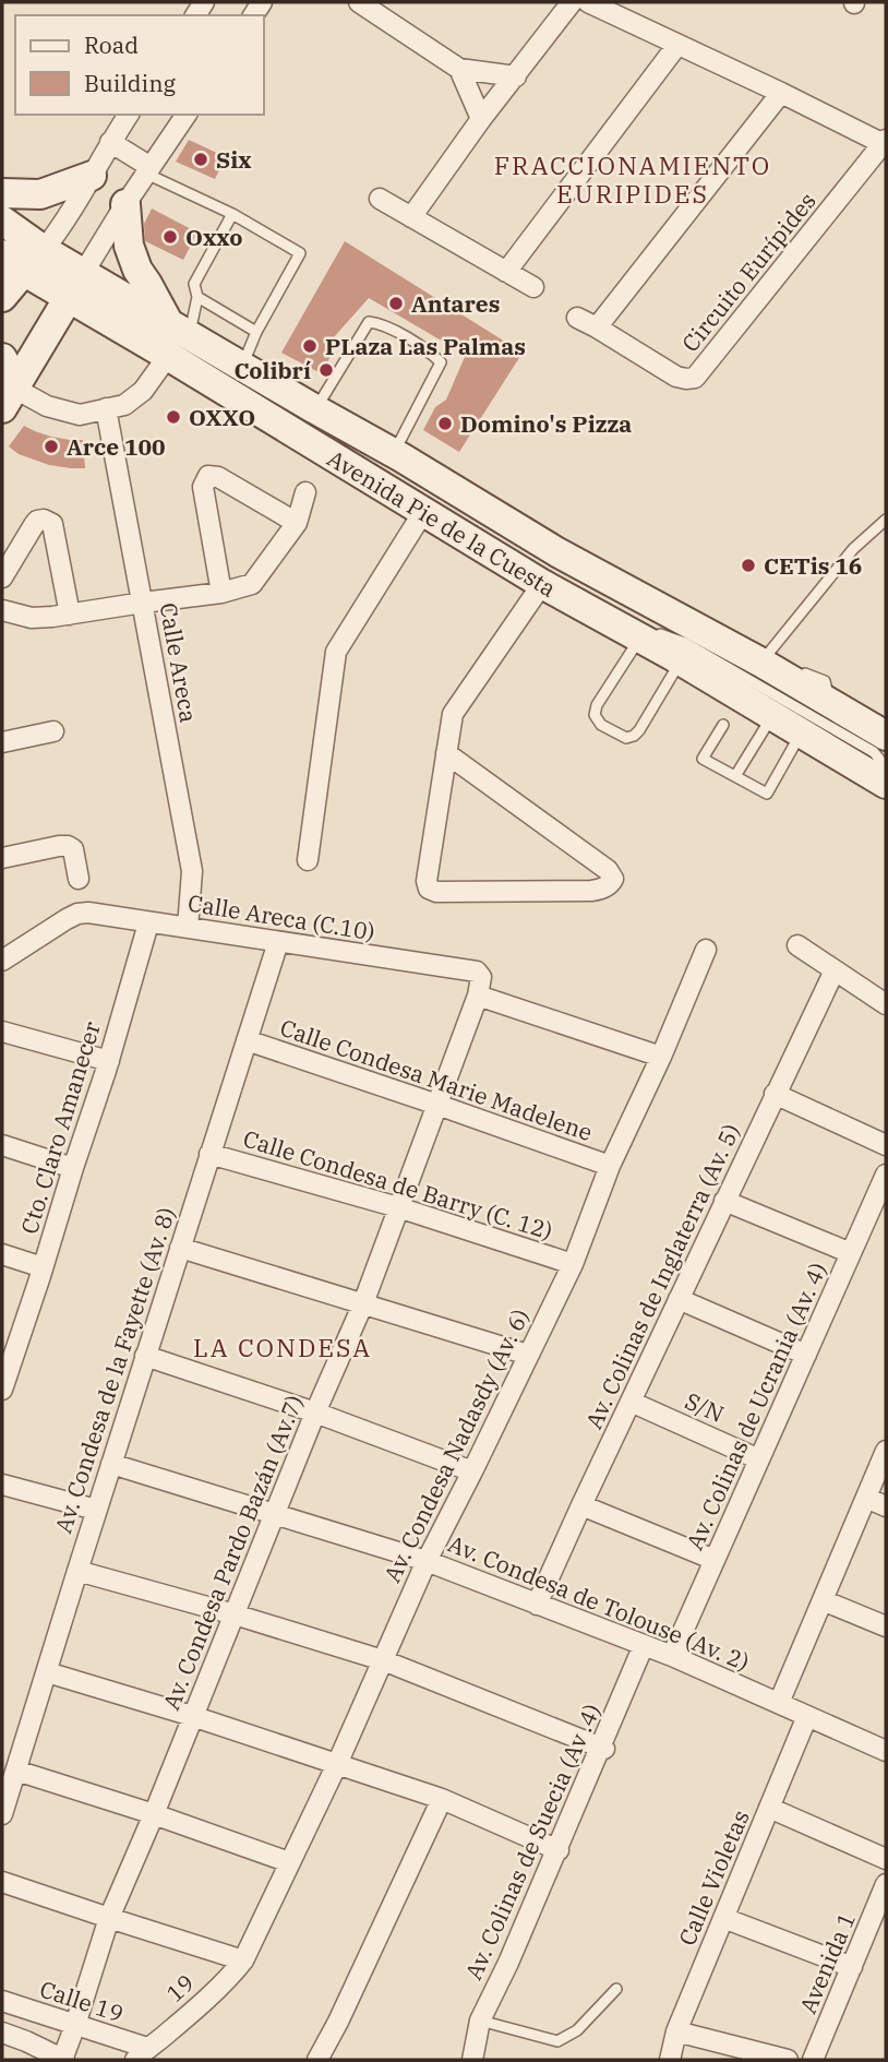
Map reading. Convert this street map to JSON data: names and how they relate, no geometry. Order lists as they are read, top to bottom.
{
  "streets": {
    "main road": ["Avenida Pie de la Cuesta"],
    "street": [
      "Circuito Eurípides",
      "Calle Areca",
      "Calle Areca (C.10)",
      "Calle Condesa Marie Madelene",
      "Cto. Claro Amanecer",
      "Calle Condesa de Barry (C. 12)",
      "Av. Colinas de Inglaterra (Av. 5)",
      "Av. Condesa de la Fayette (Av. 8)",
      "Av. Colinas de Ucrania (Av. 4)",
      "S/N",
      "Av. Condesa Nadasdy (Av. 6)",
      "Av. Condesa Pardo Bazán (Av.7)",
      "Av. Condesa de Tolouse (Av. 2)",
      "Av. Colinas de Suecia (Av .4)",
      "Calle Violetas",
      "Avenida 1",
      "19",
      "Calle 19"
    ]
  },
  "crossings": [
    ["Calle Areca", "Calle Areca (C.10)"],
    ["Calle Areca (C.10)", "Cto. Claro Amanecer"],
    ["Calle Areca (C.10)", "Av. Condesa de la Fayette (Av. 8)"],
    ["Calle Areca (C.10)", "Av. Condesa Pardo Bazán (Av.7)"],
    ["Calle Condesa Marie Madelene", "Av. Condesa de la Fayette (Av. 8)"],
    ["Calle Condesa Marie Madelene", "Av. Condesa Nadasdy (Av. 6)"],
    ["Calle Condesa Marie Madelene", "Av. Condesa Pardo Bazán (Av.7)"],
    ["Calle Condesa de Barry (C. 12)", "Av. Condesa de la Fayette (Av. 8)"],
    ["Calle Condesa de Barry (C. 12)", "Av. Condesa Nadasdy (Av. 6)"],
    ["Calle Condesa de Barry (C. 12)", "Av. Condesa Pardo Bazán (Av.7)"],
    ["Av. Colinas de Inglaterra (Av. 5)", "S/N"],
    ["Av. Colinas de Inglaterra (Av. 5)", "Av. Condesa de Tolouse (Av. 2)"],
    ["Av. Condesa de la Fayette (Av. 8)", "Av. Condesa de Tolouse (Av. 2)"],
    ["Av. Colinas de Ucrania (Av. 4)", "S/N"],
    ["Av. Colinas de Ucrania (Av. 4)", "Av. Condesa de Tolouse (Av. 2)"],
    ["Av. Condesa Nadasdy (Av. 6)", "Av. Condesa de Tolouse (Av. 2)"],
    ["Av. Condesa Nadasdy (Av. 6)", "19"],
    ["Av. Condesa Pardo Bazán (Av.7)", "Av. Condesa de Tolouse (Av. 2)"],
    ["Av. Condesa Pardo Bazán (Av.7)", "Calle 19"],
    ["Av. Condesa de Tolouse (Av. 2)", "Av. Colinas de Suecia (Av .4)"],
    ["Av. Condesa de Tolouse (Av. 2)", "Calle Violetas"],
    ["19", "Calle 19"]
  ],
  "districts": ["FRACCIONAMIENTO EURIPIDES", "LA CONDESA"],
  "places": [
    "Six",
    "Oxxo",
    "Antares",
    "PLaza Las Palmas",
    "Colibrí",
    "OXXO",
    "Domino's Pizza",
    "Arce 100",
    "CETis 16"
  ],
  "legend": ["Road", "Building"]
}
